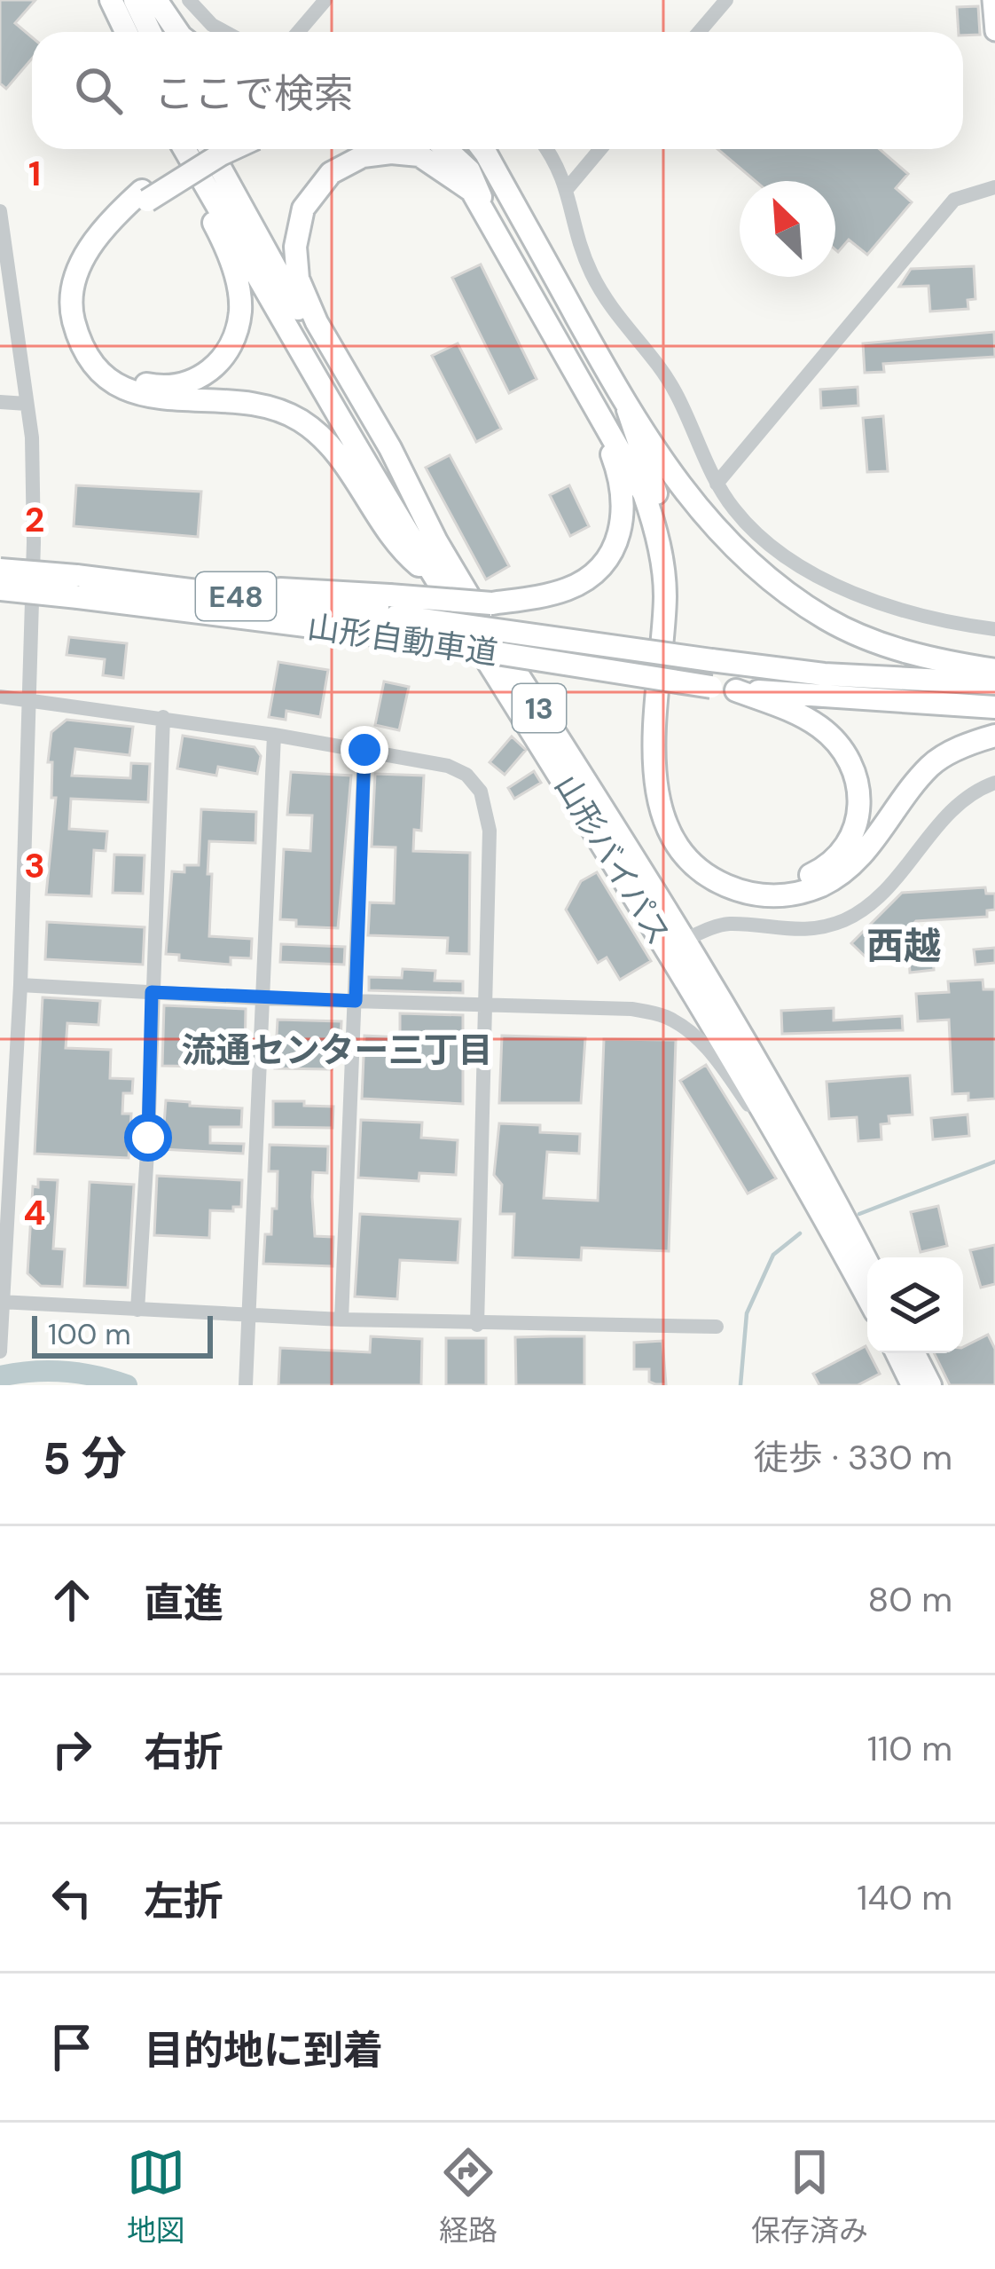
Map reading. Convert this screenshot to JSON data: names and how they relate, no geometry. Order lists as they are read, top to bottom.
{
  "streets": {
    "highway": [
      "E48",
      "山形自動車道",
      "13",
      "山形バイパス"
    ]
  },
  "districts": ["西越", "流通センター三丁目"],
  "scale_bar": "100 m",
  "north": "top left",
  "page": {
    "search": "ここで検索",
    "scale": "100 m",
    "heading": ["5 分", "徒歩 · 330 m"],
    "list": [
      ["直進", "80 m"],
      ["右折", "110 m"],
      ["左折", "140 m"],
      "目的地に到着"
    ],
    "nav": ["地図", "経路", "保存済み"]
  },
  "grid": {
    "rows": [
      "1",
      "2",
      "3",
      "4"
    ]
  }
}
